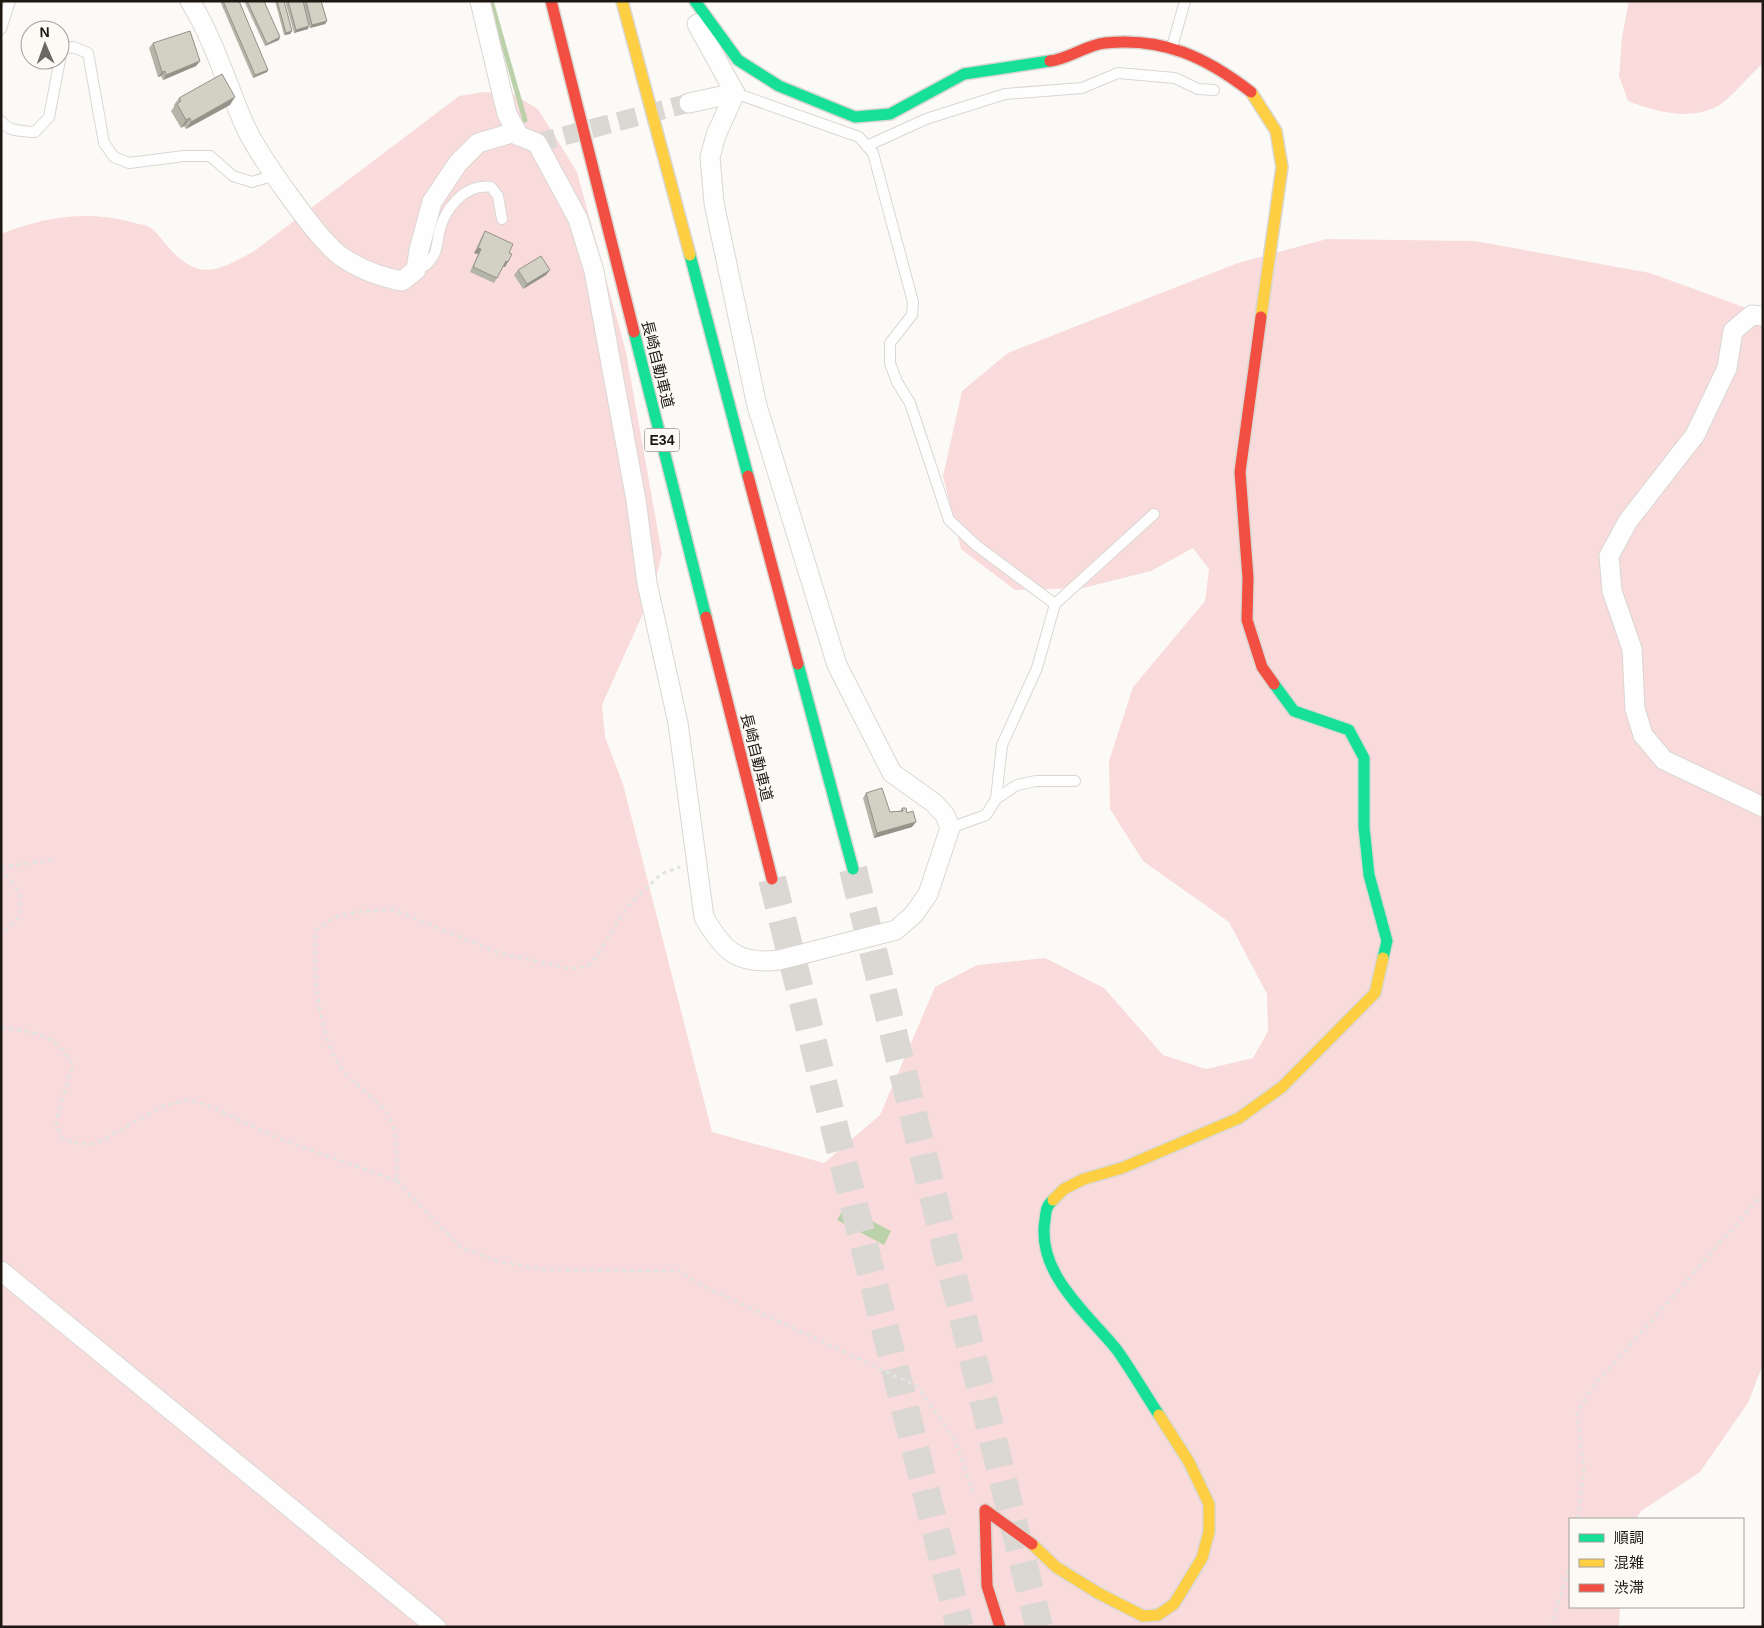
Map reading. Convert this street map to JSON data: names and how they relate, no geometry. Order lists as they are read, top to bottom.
{
  "streets": {
    "main road": ["長崎自動車道", "E34"]
  },
  "legend": ["順調", "混雑", "渋滞"],
  "north": "top"
}
